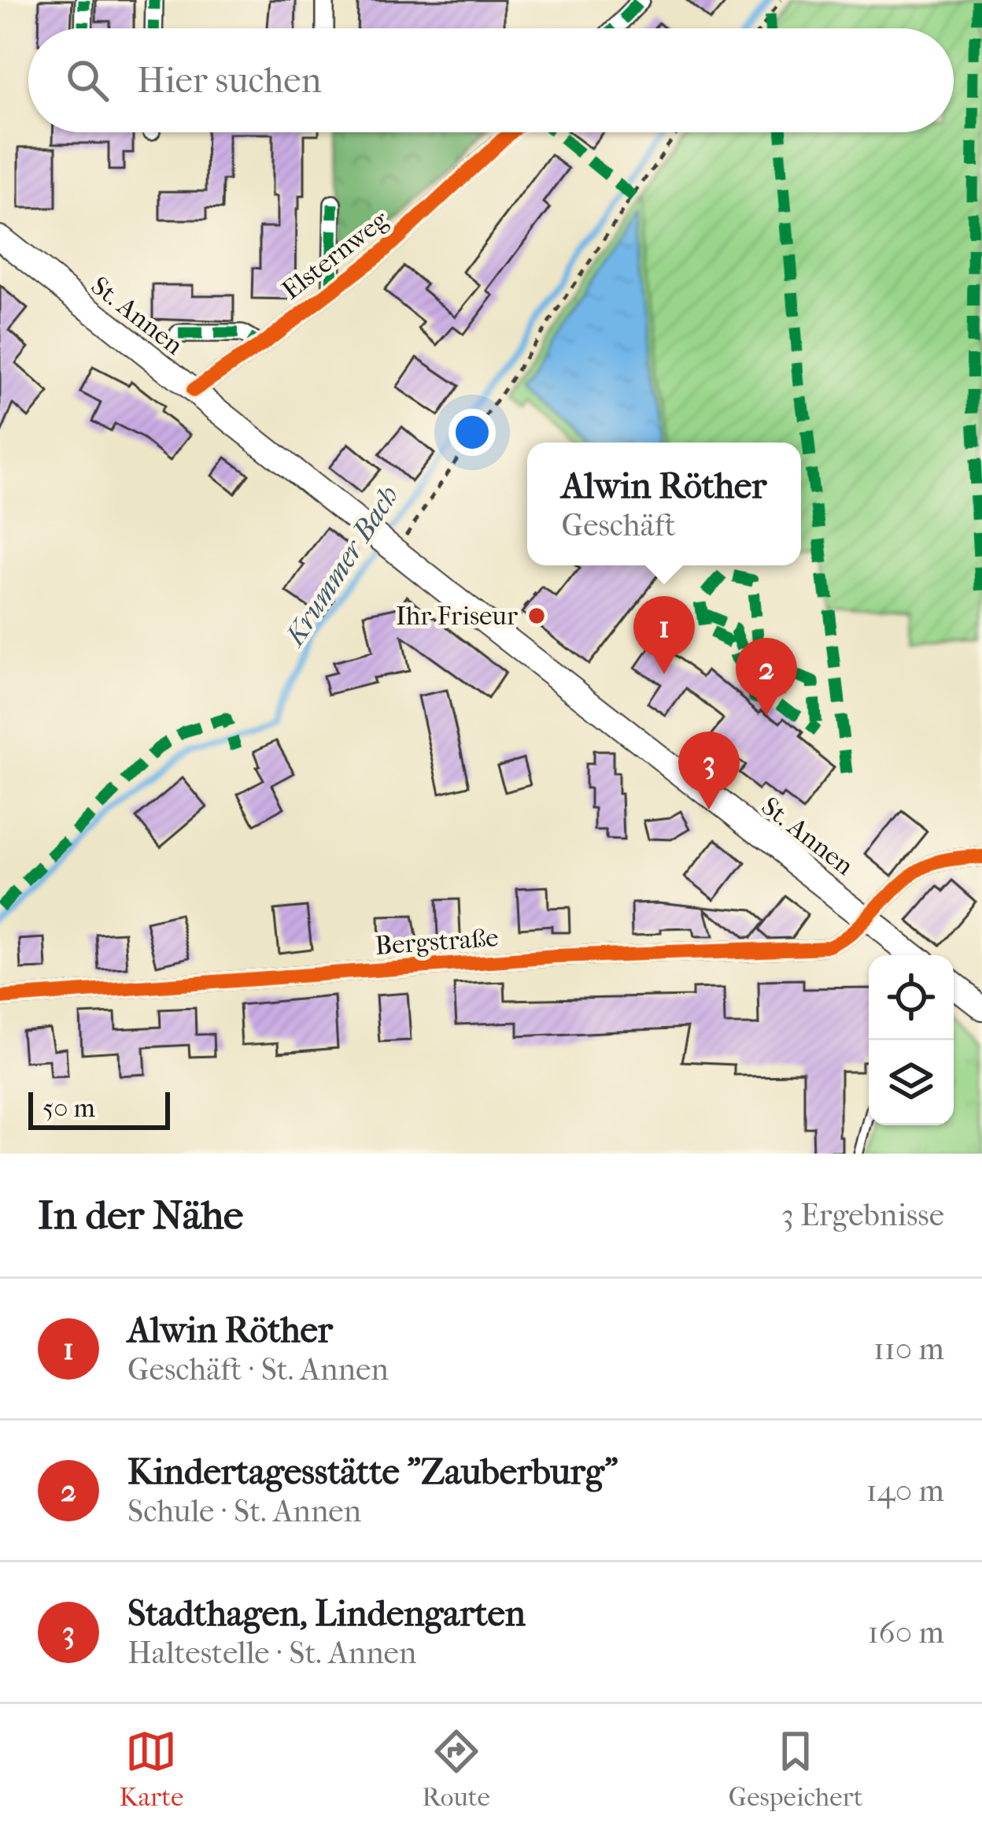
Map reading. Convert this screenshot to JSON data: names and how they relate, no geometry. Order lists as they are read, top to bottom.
{
  "streets": {
    "main road": ["St. Annen"],
    "street": ["Elsternweg", "Bergstraße"]
  },
  "crossings": [
    ["Elsternweg", "St. Annen"],
    ["St. Annen", "Bergstraße"]
  ],
  "water": ["Krummer Bach"],
  "places": ["Ihr Friseur"],
  "scale_bar": "50 m",
  "page": {
    "search": "Hier suchen",
    "popup": ["Alwin Röther", "Geschäft"],
    "pins": ["1", "2", "3"],
    "scale": "50 m",
    "heading": ["In der Nähe", "3 Ergebnisse"],
    "list": [
      {
        "mark": "1",
        "name": "Alwin Röther",
        "note": "Geschäft · St. Annen",
        "value": "110 m"
      },
      {
        "mark": "2",
        "name": "Kindertagesstätte \"Zauberburg\"",
        "note": "Schule · St. Annen",
        "value": "140 m"
      },
      {
        "mark": "3",
        "name": "Stadthagen, Lindengarten",
        "note": "Haltestelle · St. Annen",
        "value": "160 m"
      }
    ],
    "nav": ["Karte", "Route", "Gespeichert"]
  }
}
